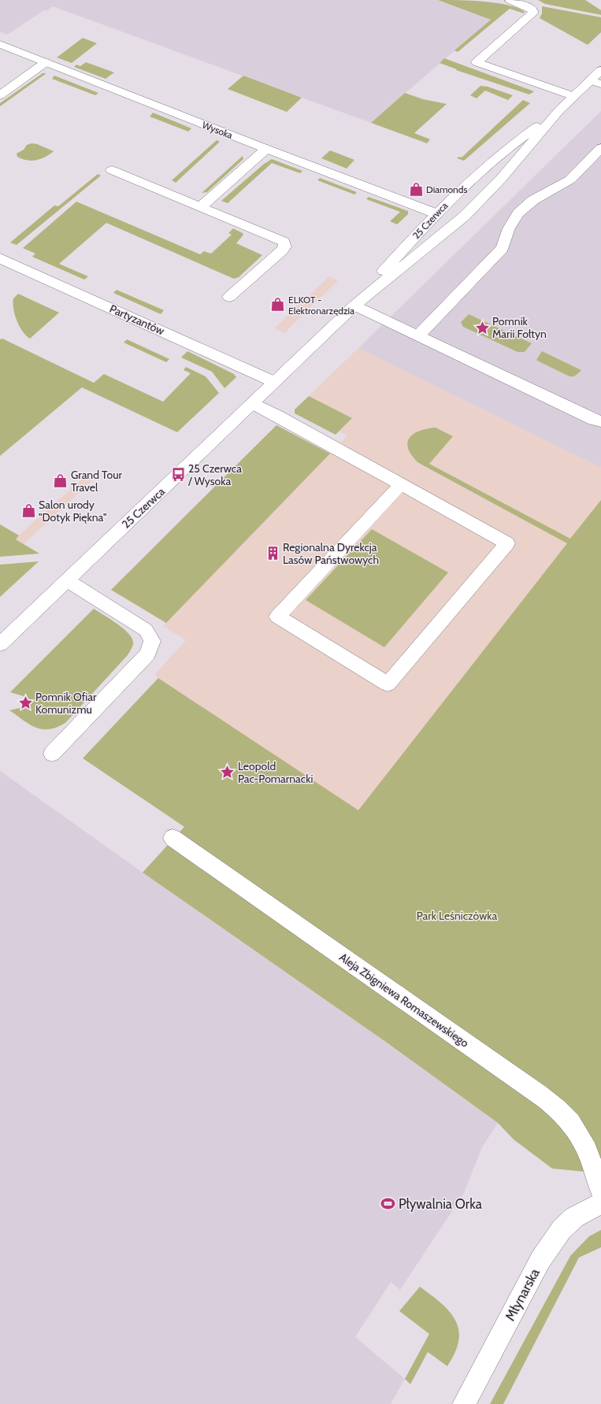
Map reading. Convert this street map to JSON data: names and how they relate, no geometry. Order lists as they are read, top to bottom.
{
  "streets": {
    "street": [
      "Wysoka",
      "25 Czerwca",
      "Partyzantów",
      "Aleja Zbigniewa Romaszewskiego",
      "Młynarska"
    ]
  },
  "crossings": [
    ["Wysoka", "25 Czerwca"],
    ["25 Czerwca", "Partyzantów"]
  ],
  "parks": ["Park Leśniczówka"],
  "places": {
    "shop": [
      "Diamonds",
      "ELKOT - Elektronarzędzia",
      "Grand Tour Travel",
      "Salon urody \"Dotyk Piękna\""
    ],
    "place": ["Pomnik Marii Fołtyn", "Pomnik Ofiar Komunizmu", "Leopold Pac-Pomarnacki"],
    "bus stop": ["25 Czerwca / Wysoka"],
    "building": ["Regionalna Dyrekcja Lasów Państwowych"],
    "sports": ["Pływalnia Orka"]
  }
}
